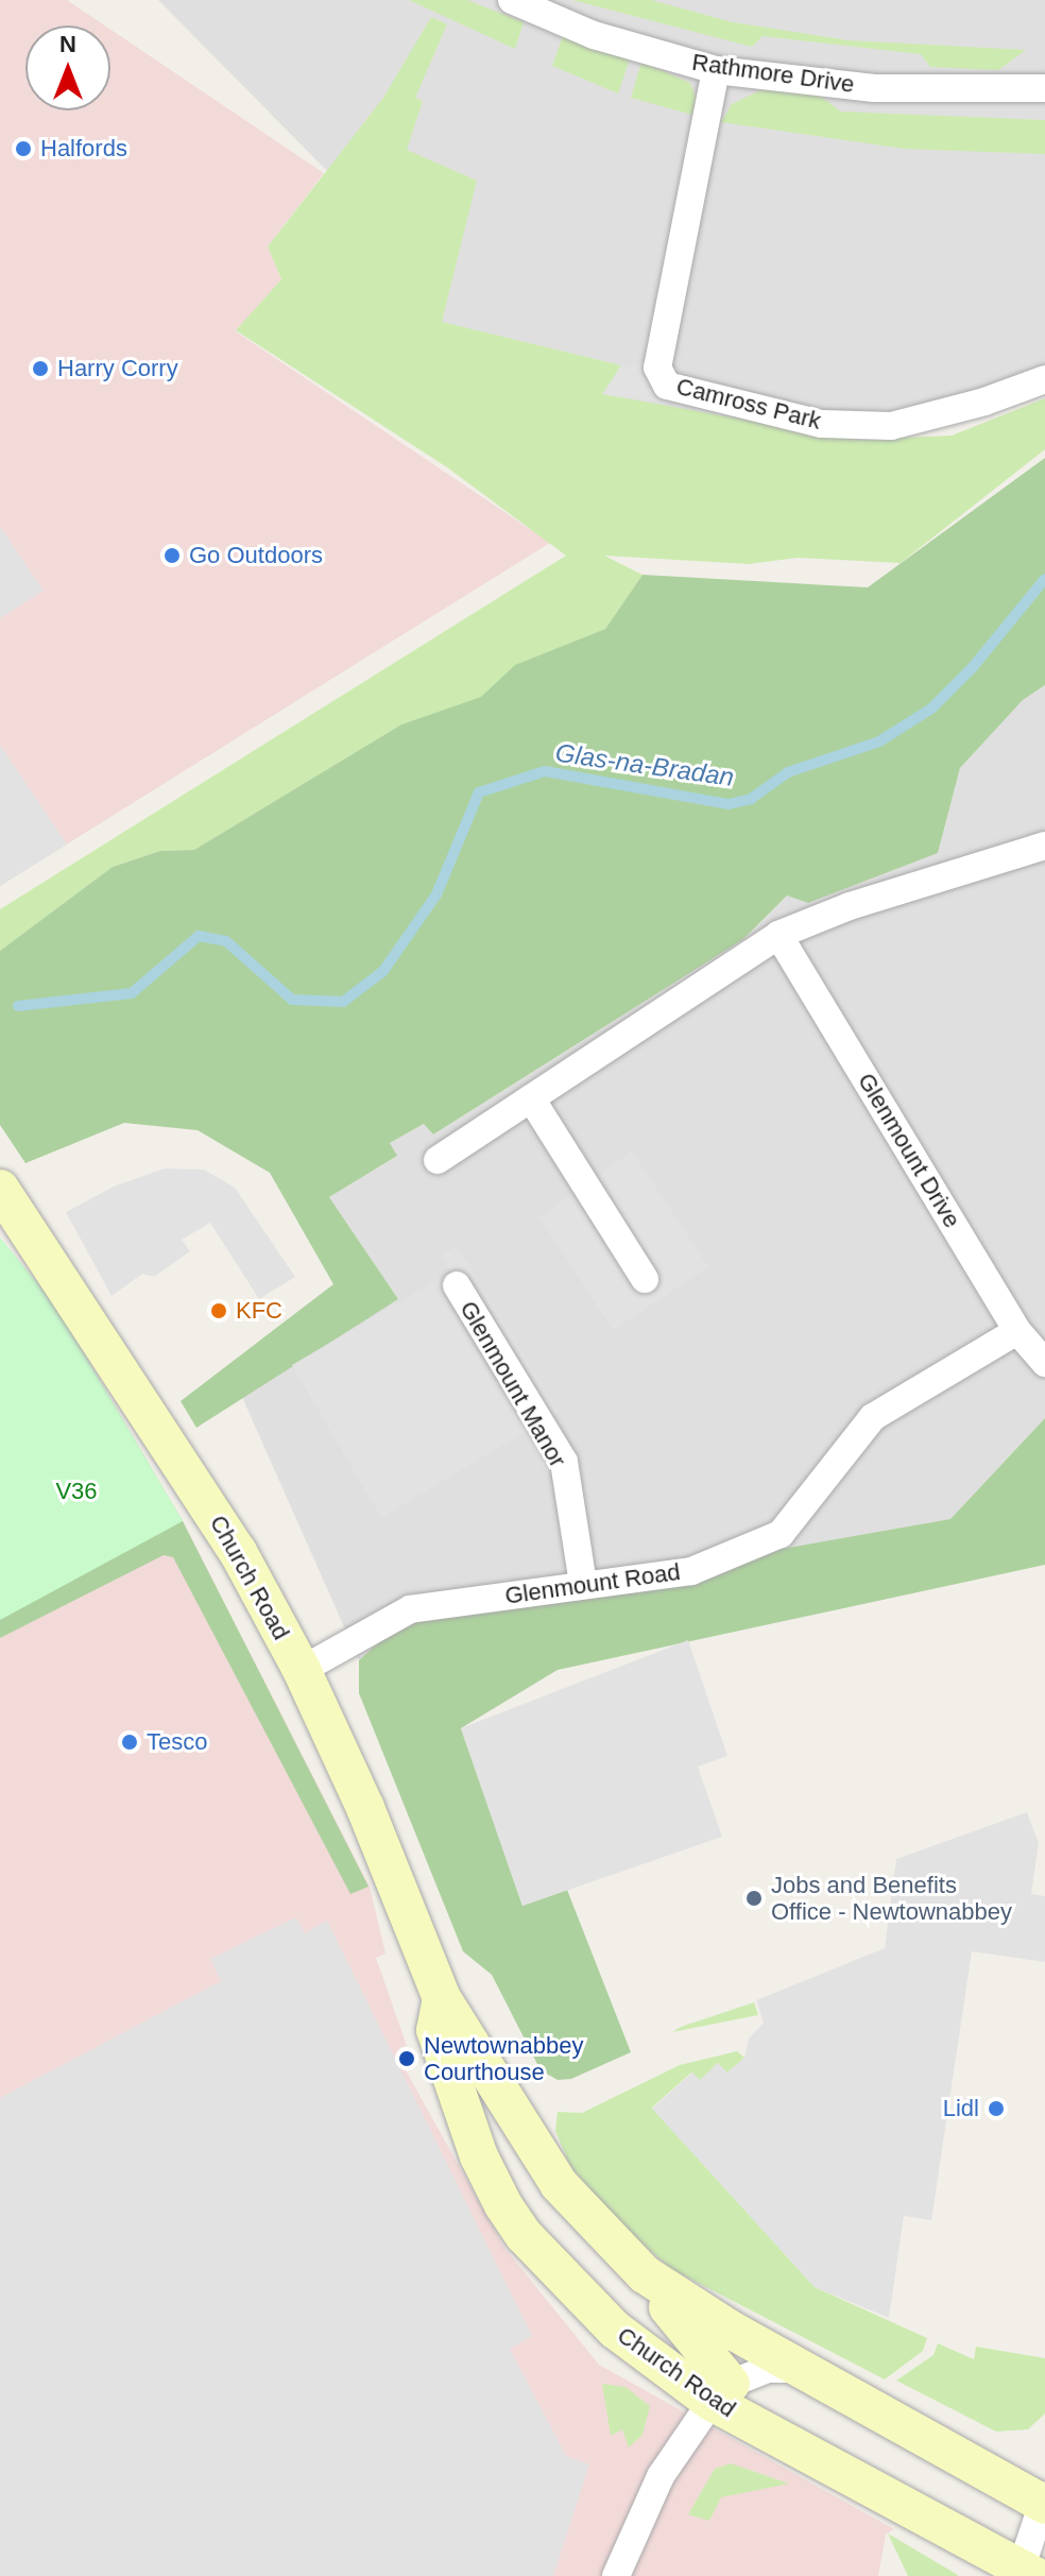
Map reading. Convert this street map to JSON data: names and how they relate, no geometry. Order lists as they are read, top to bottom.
{
  "streets": {
    "street": [
      "Rathmore Drive",
      "Camross Park",
      "Glenmount Drive",
      "Glenmount Manor",
      "Church Road",
      "Glenmount Road"
    ]
  },
  "crossings": [
    ["Rathmore Drive", "Camross Park"],
    ["Glenmount Drive", "Glenmount Road"],
    ["Glenmount Manor", "Glenmount Road"],
    ["Church Road", "Glenmount Road"]
  ],
  "water": ["Glas-na-Bradan"],
  "parks": ["V36"],
  "places": [
    "Halfords",
    "Harry Corry",
    "Go Outdoors",
    "KFC",
    "Tesco",
    "Jobs and Benefits Office - Newtownabbey",
    "Newtownabbey Courthouse",
    "Lidl"
  ],
  "north": "top"
}
